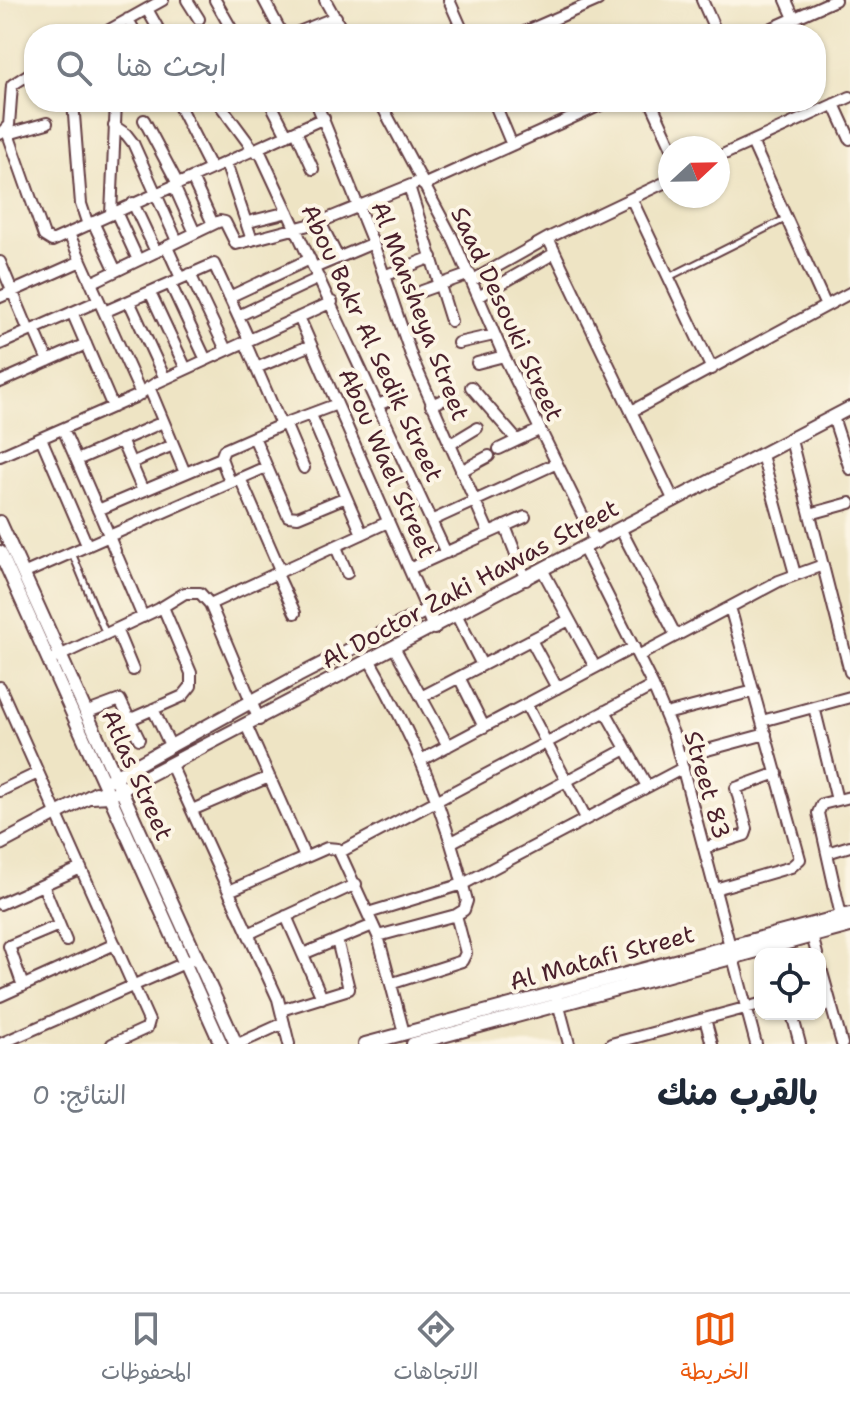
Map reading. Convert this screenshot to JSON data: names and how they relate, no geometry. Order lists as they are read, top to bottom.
{
  "streets": {
    "street": [
      "Al Mansheya Street",
      "Saad Desouki Street",
      "Abou Bakr Al Sedik Street",
      "Abou Wael Street",
      "Al Doctor Zaki Hawas Street",
      "Atlas Street",
      "Street 83",
      "Al Matafi Street"
    ]
  },
  "crossings": [
    ["Saad Desouki Street", "Al Doctor Zaki Hawas Street"],
    ["Saad Desouki Street", "Street 83"],
    ["Abou Wael Street", "Al Doctor Zaki Hawas Street"],
    ["Al Doctor Zaki Hawas Street", "Atlas Street"],
    ["Al Doctor Zaki Hawas Street", "Street 83"],
    ["Street 83", "Al Matafi Street"]
  ],
  "north": "right",
  "page": {
    "search": "ابحث هنا",
    "heading": ["بالقرب منك", "النتائج: 0"],
    "nav": ["الخريطة", "الاتجاهات", "المحفوظات"]
  }
}
